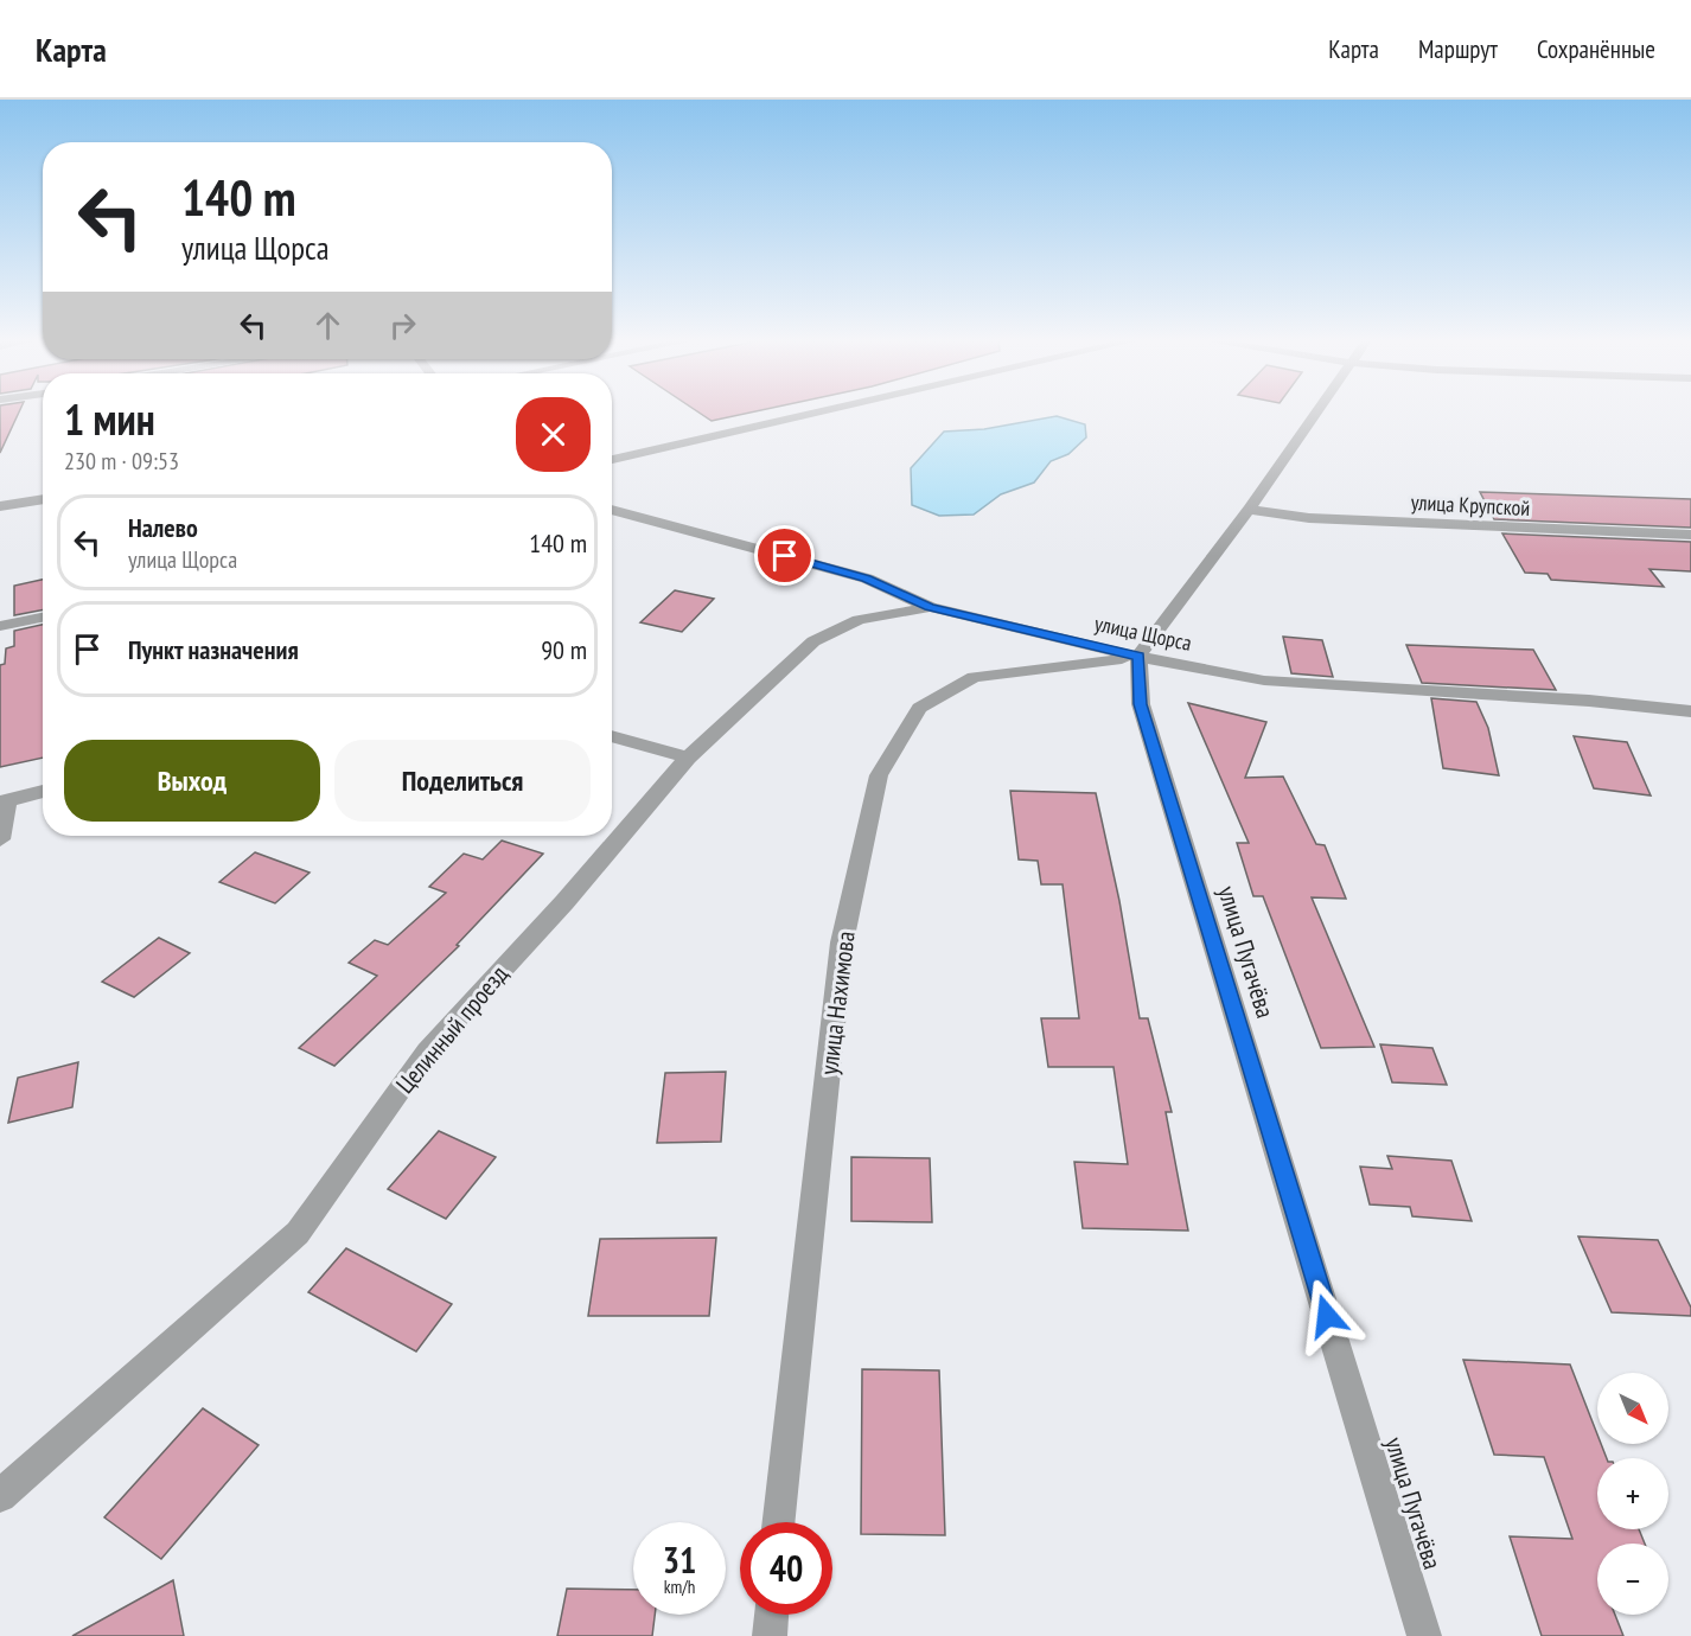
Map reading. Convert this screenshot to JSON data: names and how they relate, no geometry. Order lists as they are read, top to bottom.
{
  "streets": {
    "street": [
      "улица Крупской",
      "улица Щорса",
      "улица Пугачёва",
      "улица Нахимова",
      "Целинный проезд"
    ]
  },
  "crossings": [
    ["улица Щорса", "улица Пугачёва"],
    ["улица Щорса", "улица Нахимова"],
    ["улица Щорса", "Целинный проезд"],
    ["улица Пугачёва", "улица Нахимова"]
  ],
  "north": "bottom right",
  "page": {
    "header": "Карта",
    "nav": ["Карта", "Маршрут", "Сохранённые"],
    "turn": ["140 m", "улица Щорса"],
    "heading": ["1 мин", "230 m · 09:53"],
    "list": [
      {
        "name": "Налево",
        "note": "улица Щорса",
        "value": "140 m"
      },
      {
        "name": "Пункт назначения",
        "value": "90 m"
      }
    ],
    "buttons": ["Выход", "Поделиться"],
    "map_buttons": ["+", "−"],
    "speed": "31 km/h",
    "limit": "40"
  }
}
